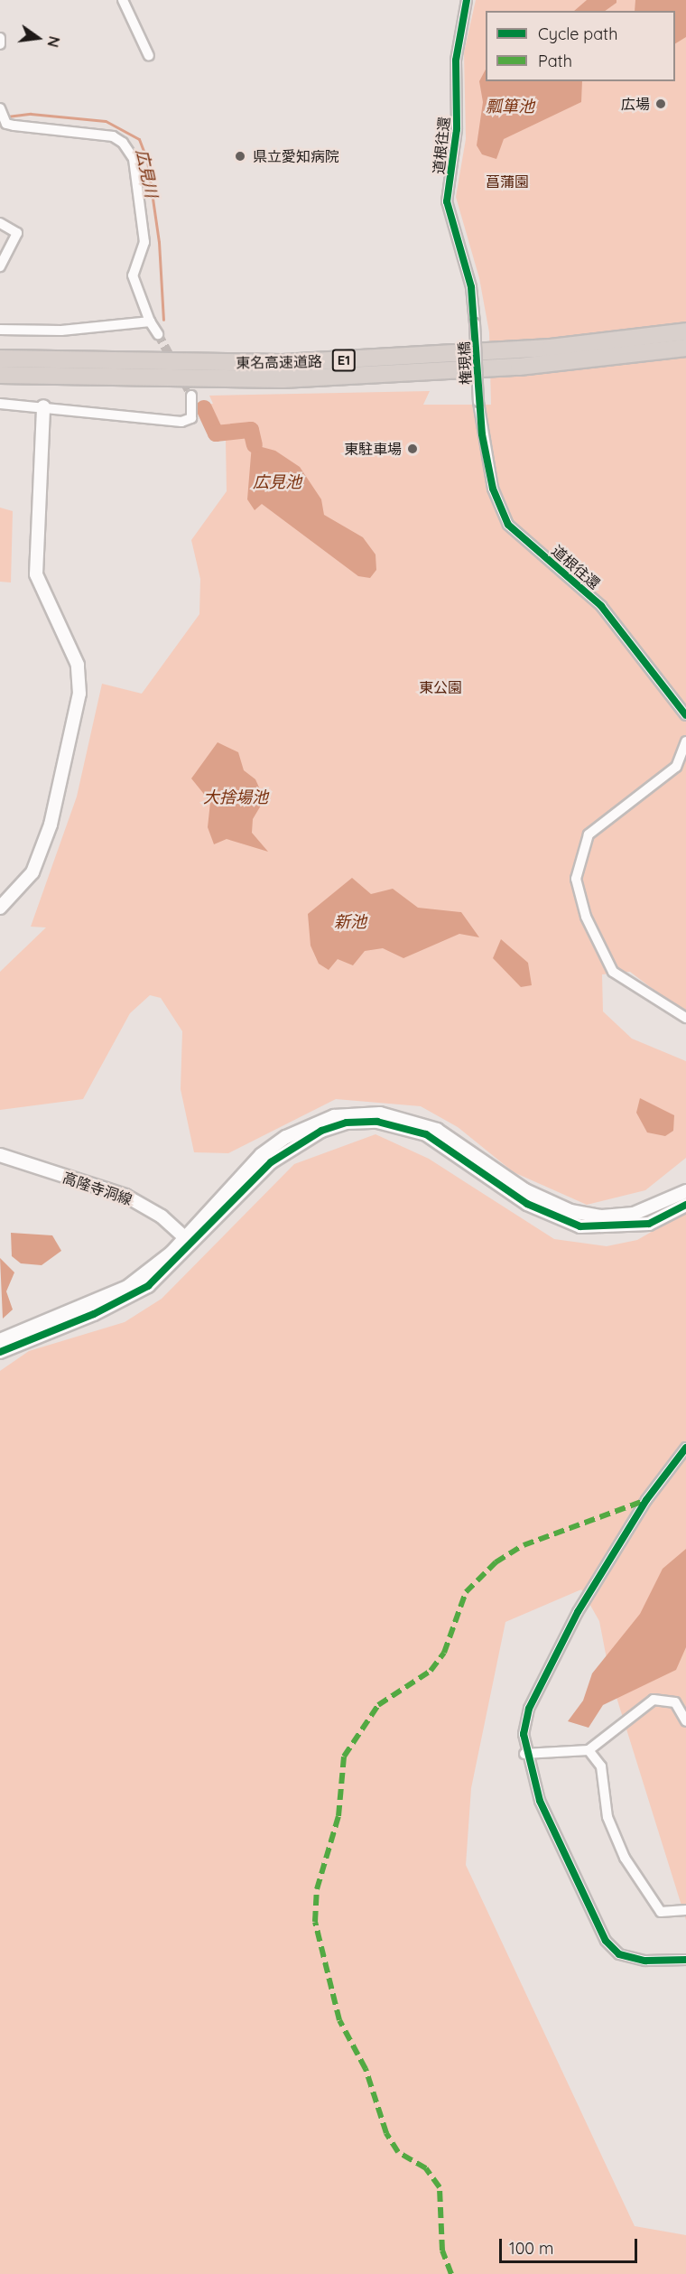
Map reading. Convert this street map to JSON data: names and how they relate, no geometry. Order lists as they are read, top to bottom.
{
  "streets": {
    "highway": ["E1", "東名高速道路"],
    "street": ["道根往還", "権現橋", "高隆寺洞線"]
  },
  "crossings": [
    ["道根往還", "権現橋"]
  ],
  "water": [
    "瓢箪池",
    "広見川",
    "広見池",
    "大捨場池",
    "新池"
  ],
  "parks": ["菖蒲園", "東公園"],
  "places": ["広場", "県立愛知病院", "東駐車場"],
  "legend": ["Cycle path", "Path"],
  "scale_bar": "100 m",
  "north": "right"
}
